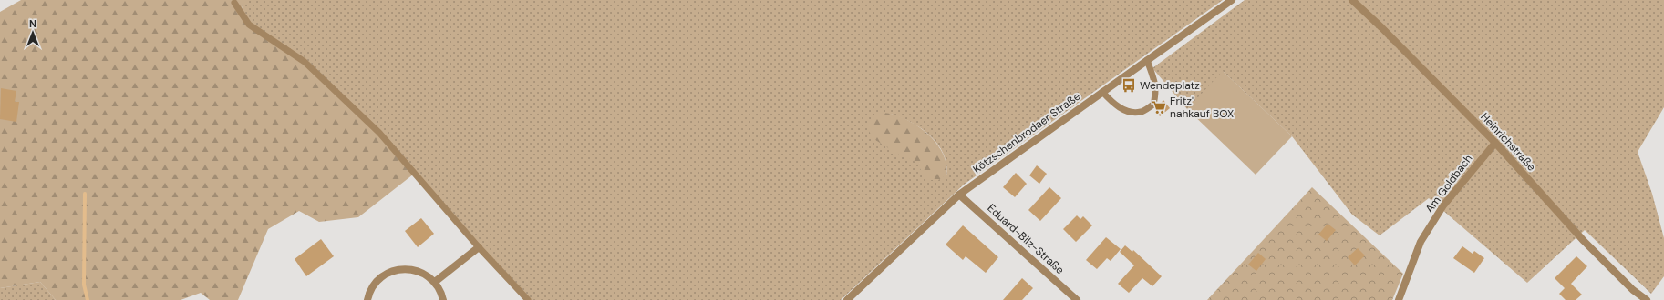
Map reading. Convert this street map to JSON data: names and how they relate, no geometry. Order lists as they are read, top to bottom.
{
  "streets": {
    "street": [
      "Kötzschenbrodaer Straße",
      "Heinrichstraße",
      "Am Goldbach",
      "Eduard-Bilz-Straße"
    ]
  },
  "crossings": [
    ["Kötzschenbrodaer Straße", "Eduard-Bilz-Straße"],
    ["Heinrichstraße", "Am Goldbach"]
  ],
  "places": {
    "bus stop": ["Wendeplatz"],
    "supermarket": ["Fritz' nahkauf BOX"]
  },
  "north": "top"
}
